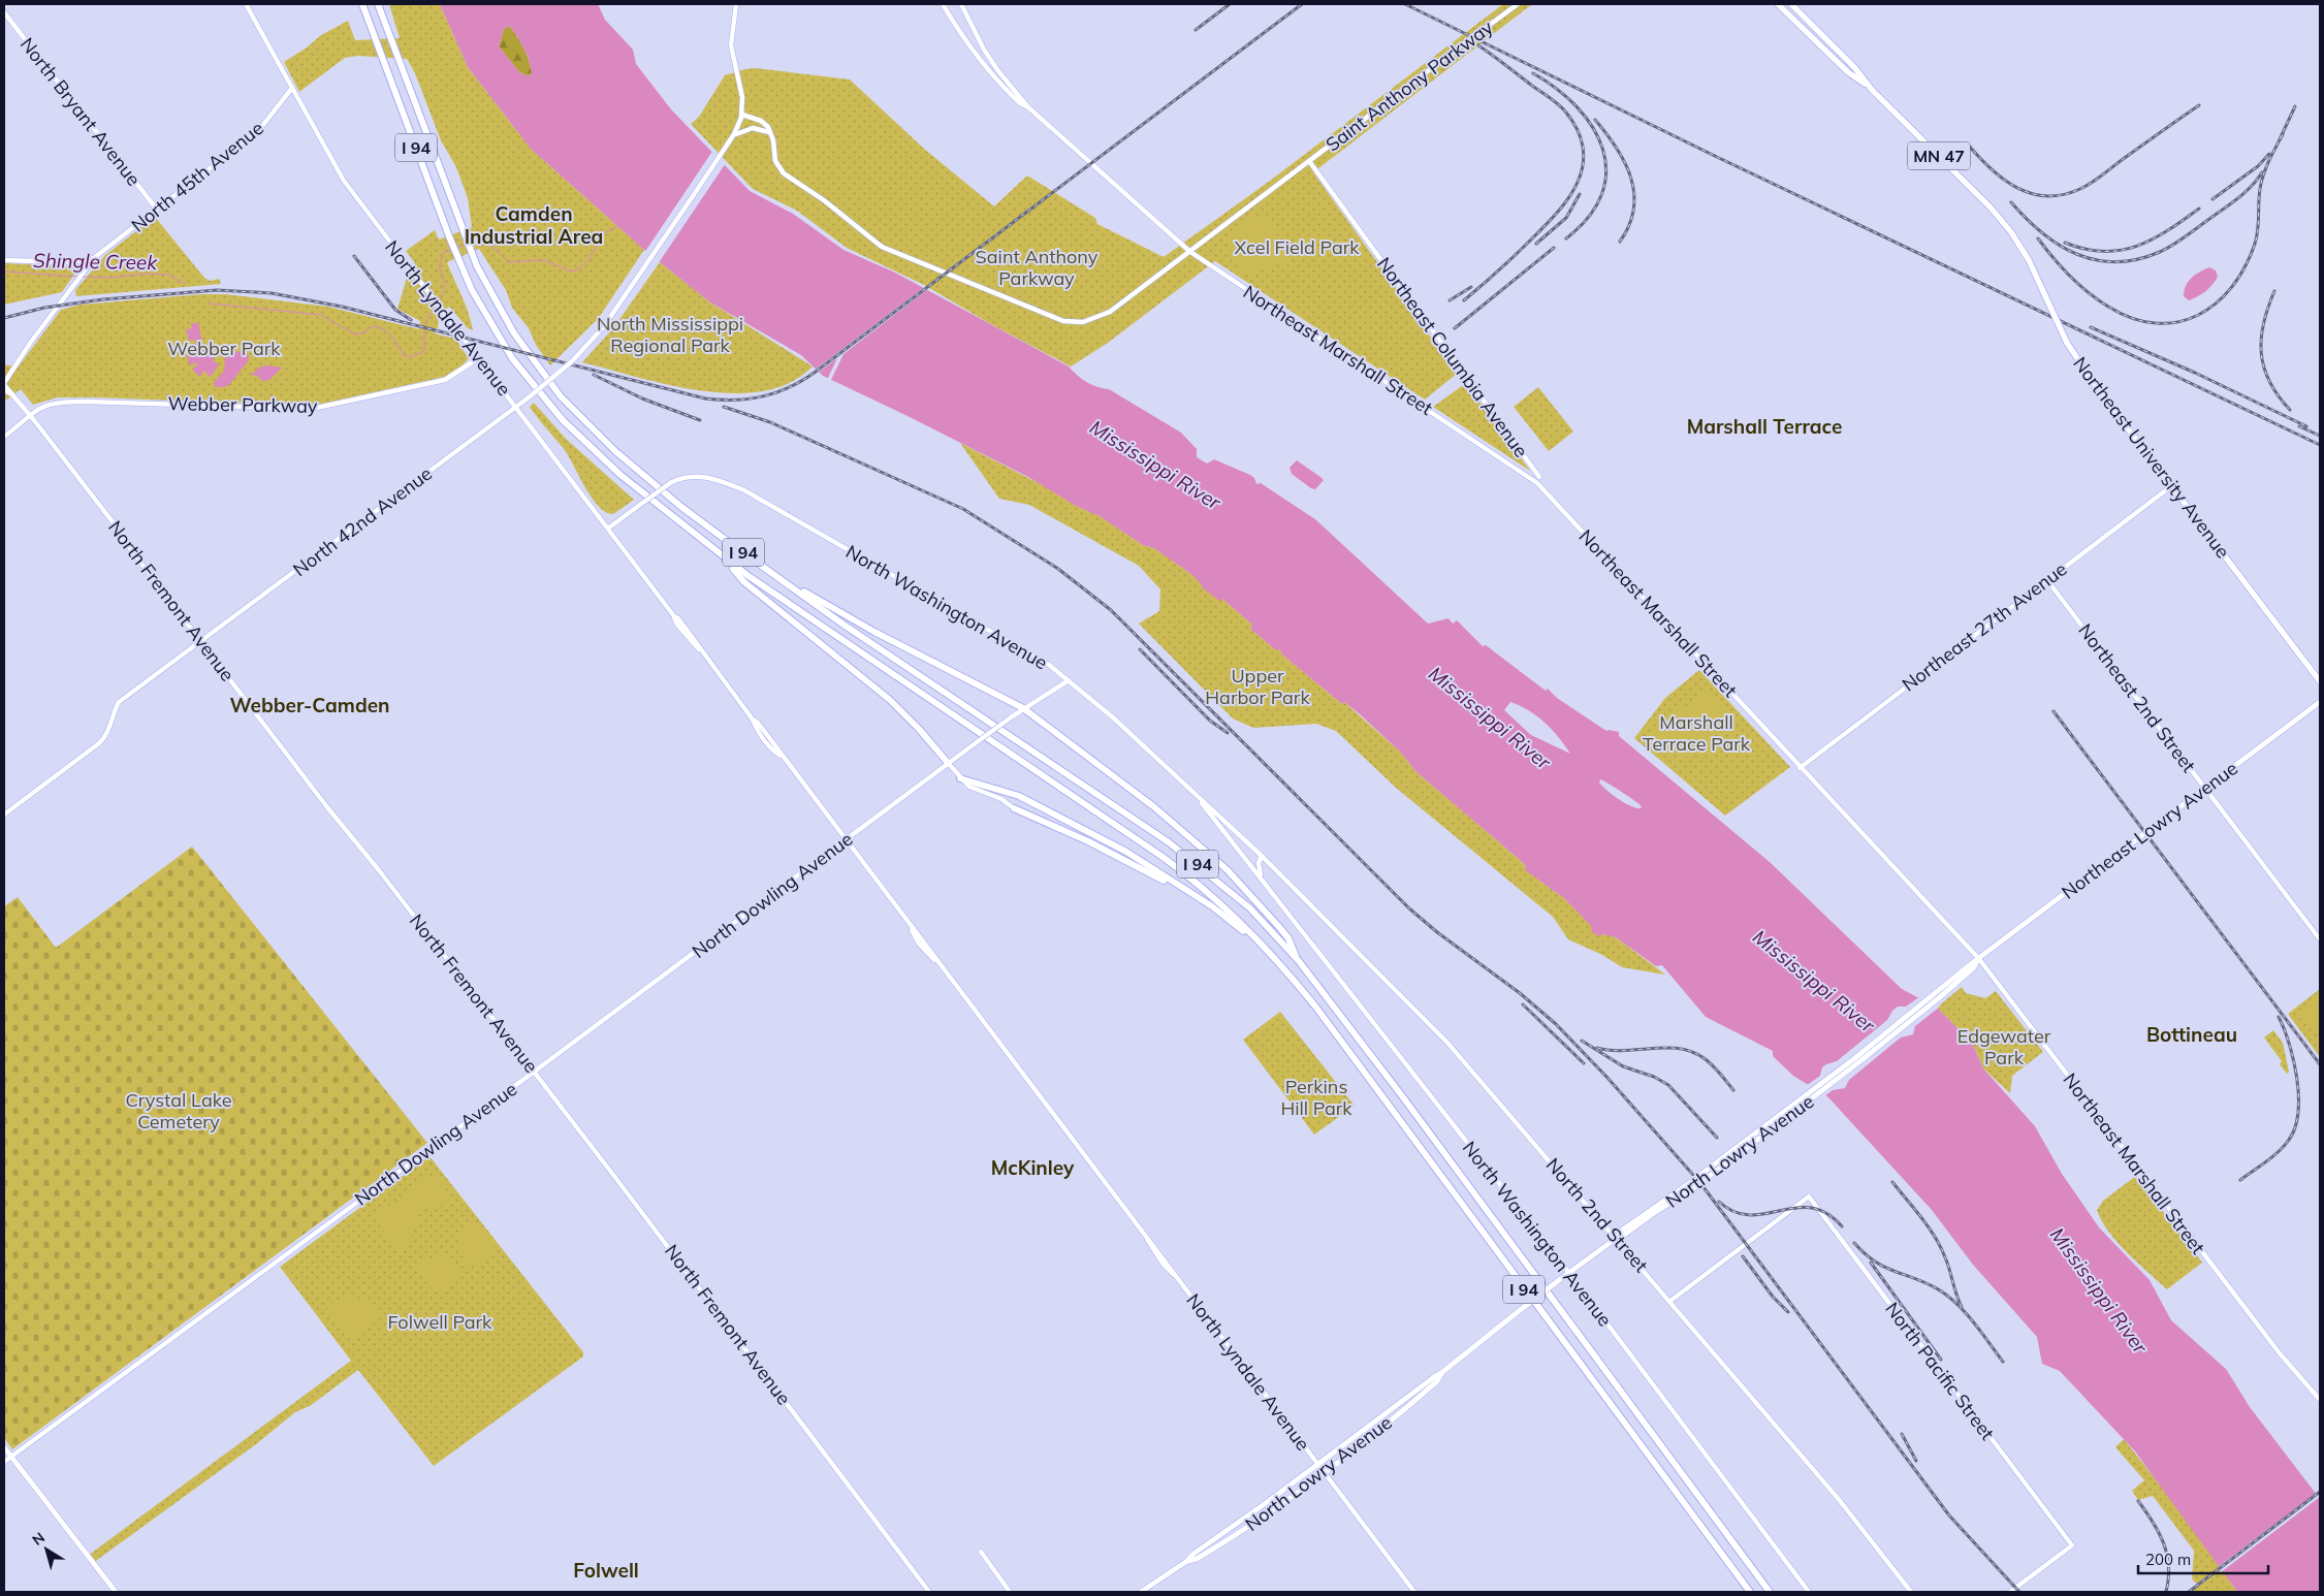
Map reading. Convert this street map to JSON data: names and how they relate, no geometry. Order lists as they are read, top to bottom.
{
  "streets": {
    "highway": ["I 94"],
    "main road": [
      "MN 47",
      "Northeast University Avenue",
      "Northeast Lowry Avenue",
      "North Lowry Avenue"
    ],
    "street": [
      "Saint Anthony Parkway",
      "North Bryant Avenue",
      "North 45th Avenue",
      "North Lyndale Avenue",
      "Northeast Marshall Street",
      "Northeast Columbia Avenue",
      "Webber Parkway",
      "North 42nd Avenue",
      "North Fremont Avenue",
      "North Washington Avenue",
      "Northeast 27th Avenue",
      "Northeast 2nd Street",
      "North Dowling Avenue",
      "North 2nd Street",
      "North Pacific Street"
    ]
  },
  "crossings": [
    ["Saint Anthony Parkway", "Northeast Marshall Street"],
    ["Saint Anthony Parkway", "Northeast Columbia Avenue"],
    ["North Bryant Avenue", "North 45th Avenue"],
    ["North 45th Avenue", "North Lyndale Avenue"],
    ["North 45th Avenue", "North Fremont Avenue"],
    ["North Lyndale Avenue", "Webber Parkway"],
    ["North Lyndale Avenue", "North 42nd Avenue"],
    ["North Lyndale Avenue", "North Washington Avenue"],
    ["North Lyndale Avenue", "North Dowling Avenue"],
    ["North Lyndale Avenue", "North Lowry Avenue"],
    ["Northeast Marshall Street", "Northeast 27th Avenue"],
    ["Northeast Marshall Street", "Northeast Lowry Avenue"],
    ["Webber Parkway", "North Fremont Avenue"],
    ["Northeast University Avenue", "Northeast 27th Avenue"],
    ["North 42nd Avenue", "North Fremont Avenue"],
    ["North Fremont Avenue", "North Dowling Avenue"],
    ["North Washington Avenue", "North Dowling Avenue"],
    ["North Washington Avenue", "North Lowry Avenue"],
    ["North Washington Avenue", "North 2nd Street"],
    ["Northeast 27th Avenue", "Northeast 2nd Street"],
    ["Northeast 2nd Street", "Northeast Lowry Avenue"],
    ["Northeast Lowry Avenue", "North Lowry Avenue"],
    ["North Lowry Avenue", "North 2nd Street"],
    ["North 2nd Street", "North Pacific Street"]
  ],
  "districts": [
    "Camden Industrial Area",
    "Marshall Terrace",
    "Webber-Camden",
    "Bottineau",
    "McKinley",
    "Folwell"
  ],
  "water": ["Shingle Creek", "Mississippi River"],
  "parks": [
    "Xcel Field Park",
    "Saint Anthony Parkway",
    "North Mississippi Regional Park",
    "Webber Park",
    "Upper Harbor Park",
    "Marshall Terrace Park",
    "Edgewater Park",
    "Perkins Hill Park",
    "Crystal Lake Cemetery",
    "Folwell Park"
  ],
  "scale_bar": "200 m",
  "north": "top left"
}
